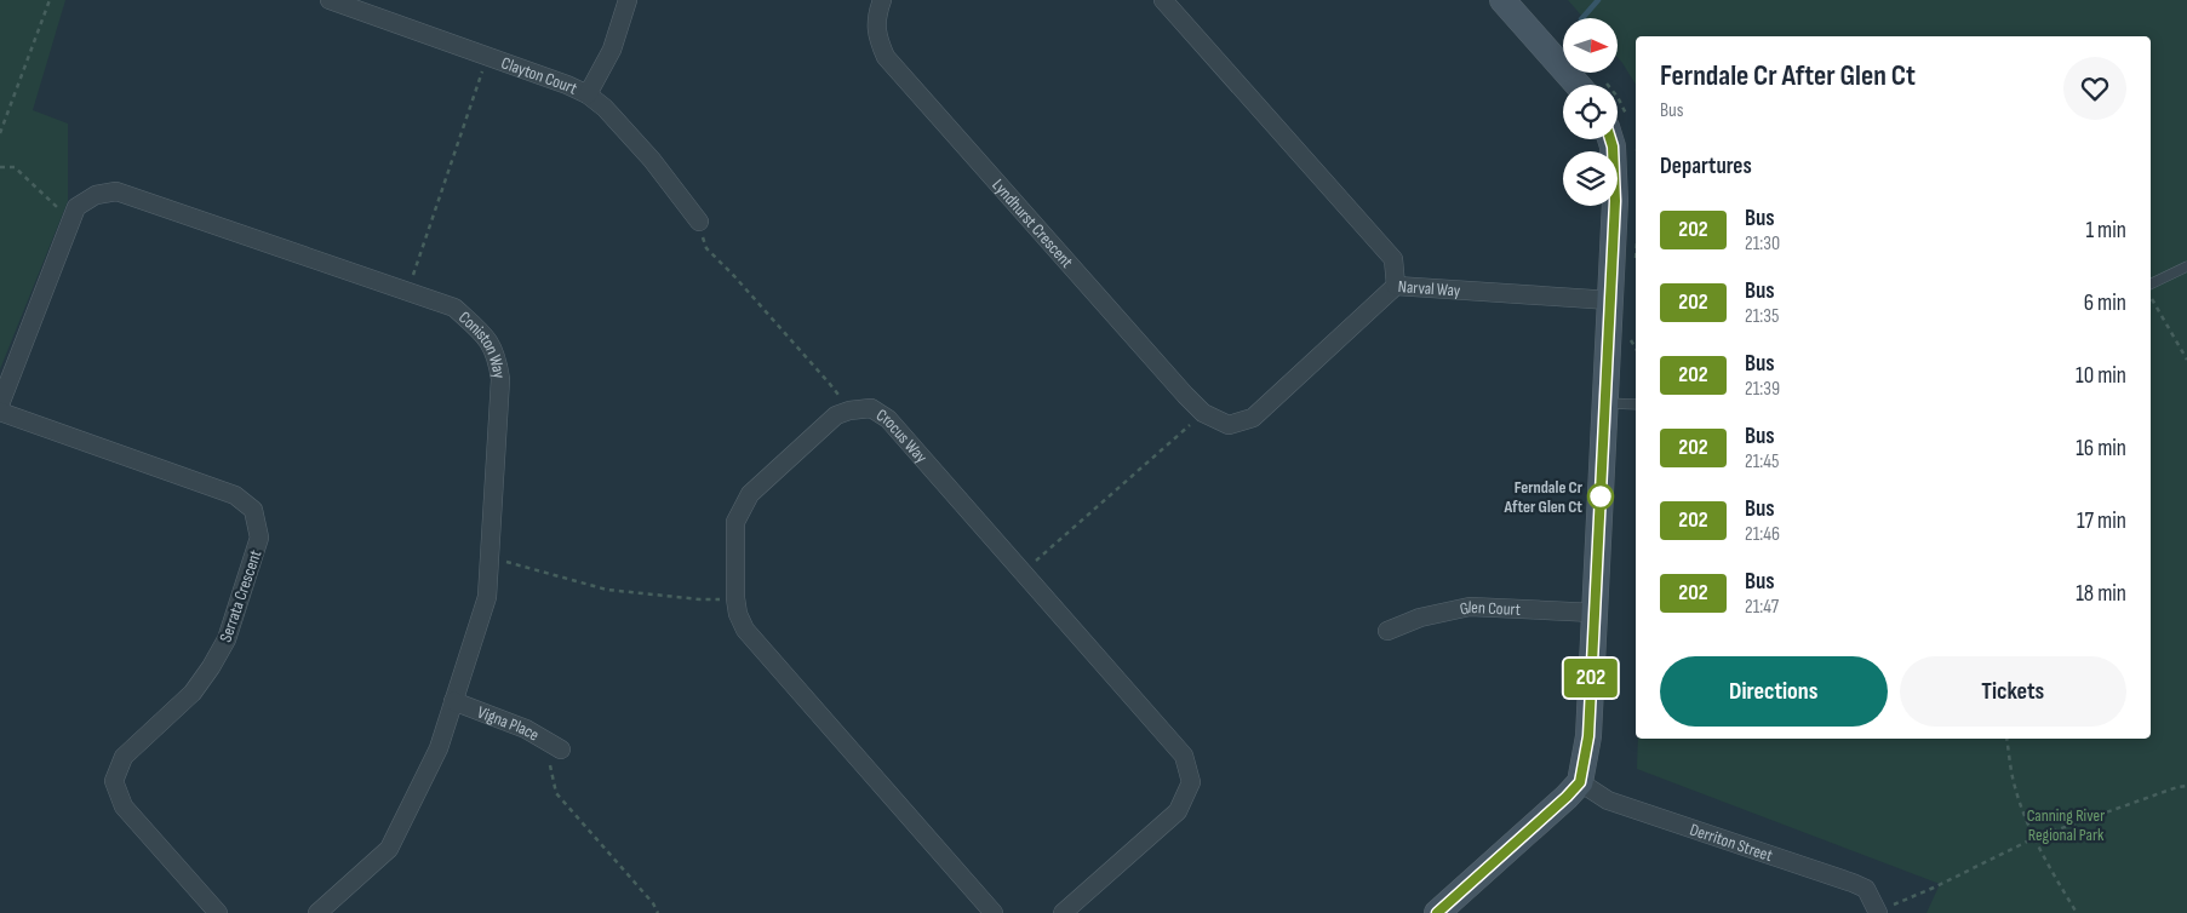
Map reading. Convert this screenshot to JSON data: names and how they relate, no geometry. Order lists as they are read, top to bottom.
{
  "streets": {
    "street": [
      "Clayton Court",
      "Lyndhurst Crescent",
      "Narval Way",
      "Coniston Way",
      "Crocus Way",
      "Serrata Crescent",
      "Glen Court",
      "Vigna Place",
      "Derriton Street"
    ]
  },
  "crossings": [
    ["Lyndhurst Crescent", "Narval Way"],
    ["Coniston Way", "Vigna Place"]
  ],
  "parks": ["Canning River Regional Park"],
  "places": ["Ferndale Cr After Glen Ct"],
  "lines": ["bus line 202"],
  "north": "right",
  "page": {
    "on_map": "202",
    "heading": [
      ["Ferndale Cr After Glen Ct", "Bus"],
      "Departures"
    ],
    "list": [
      {
        "mark": "202",
        "name": "Bus",
        "note": "21:30",
        "value": "1 min"
      },
      {
        "mark": "202",
        "name": "Bus",
        "note": "21:35",
        "value": "6 min"
      },
      {
        "mark": "202",
        "name": "Bus",
        "note": "21:39",
        "value": "10 min"
      },
      {
        "mark": "202",
        "name": "Bus",
        "note": "21:45",
        "value": "16 min"
      },
      {
        "mark": "202",
        "name": "Bus",
        "note": "21:46",
        "value": "17 min"
      },
      {
        "mark": "202",
        "name": "Bus",
        "note": "21:47",
        "value": "18 min"
      }
    ],
    "buttons": ["Directions", "Tickets"]
  }
}
